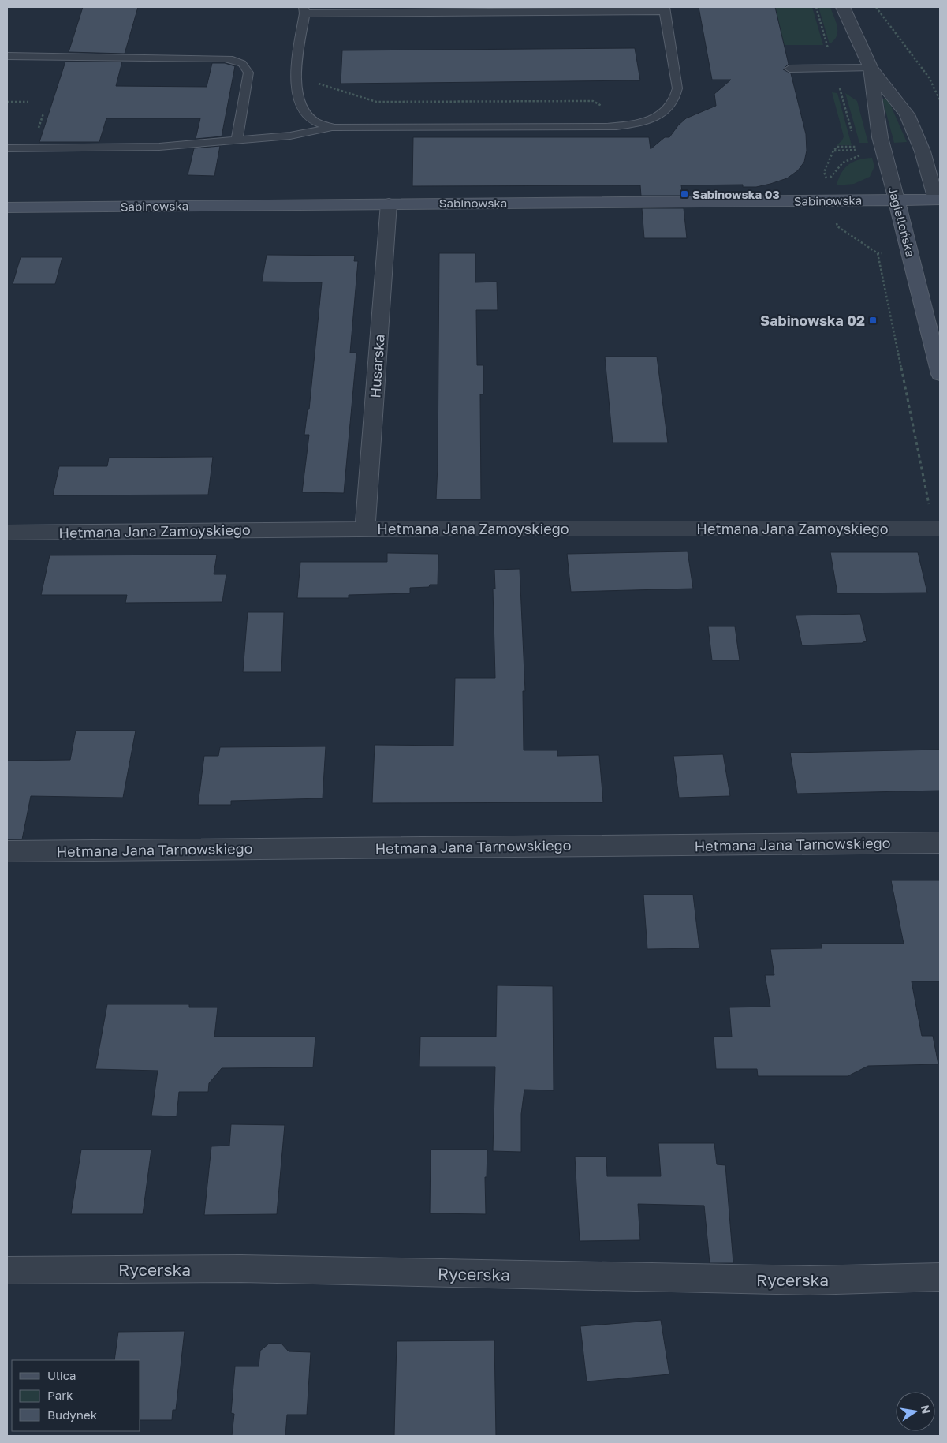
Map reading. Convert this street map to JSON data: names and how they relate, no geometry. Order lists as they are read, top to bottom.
{
  "streets": {
    "street": [
      "Sabinowska",
      "Jagiellońska",
      "Husarska",
      "Hetmana Jana Zamoyskiego",
      "Hetmana Jana Tarnowskiego",
      "Rycerska"
    ]
  },
  "crossings": [
    ["Sabinowska", "Jagiellońska"],
    ["Sabinowska", "Husarska"],
    ["Husarska", "Hetmana Jana Zamoyskiego"]
  ],
  "places": {
    "transit": ["Sabinowska 03", "Sabinowska 02"]
  },
  "legend": ["Ulica", "Park", "Budynek"],
  "north": "right"
}
